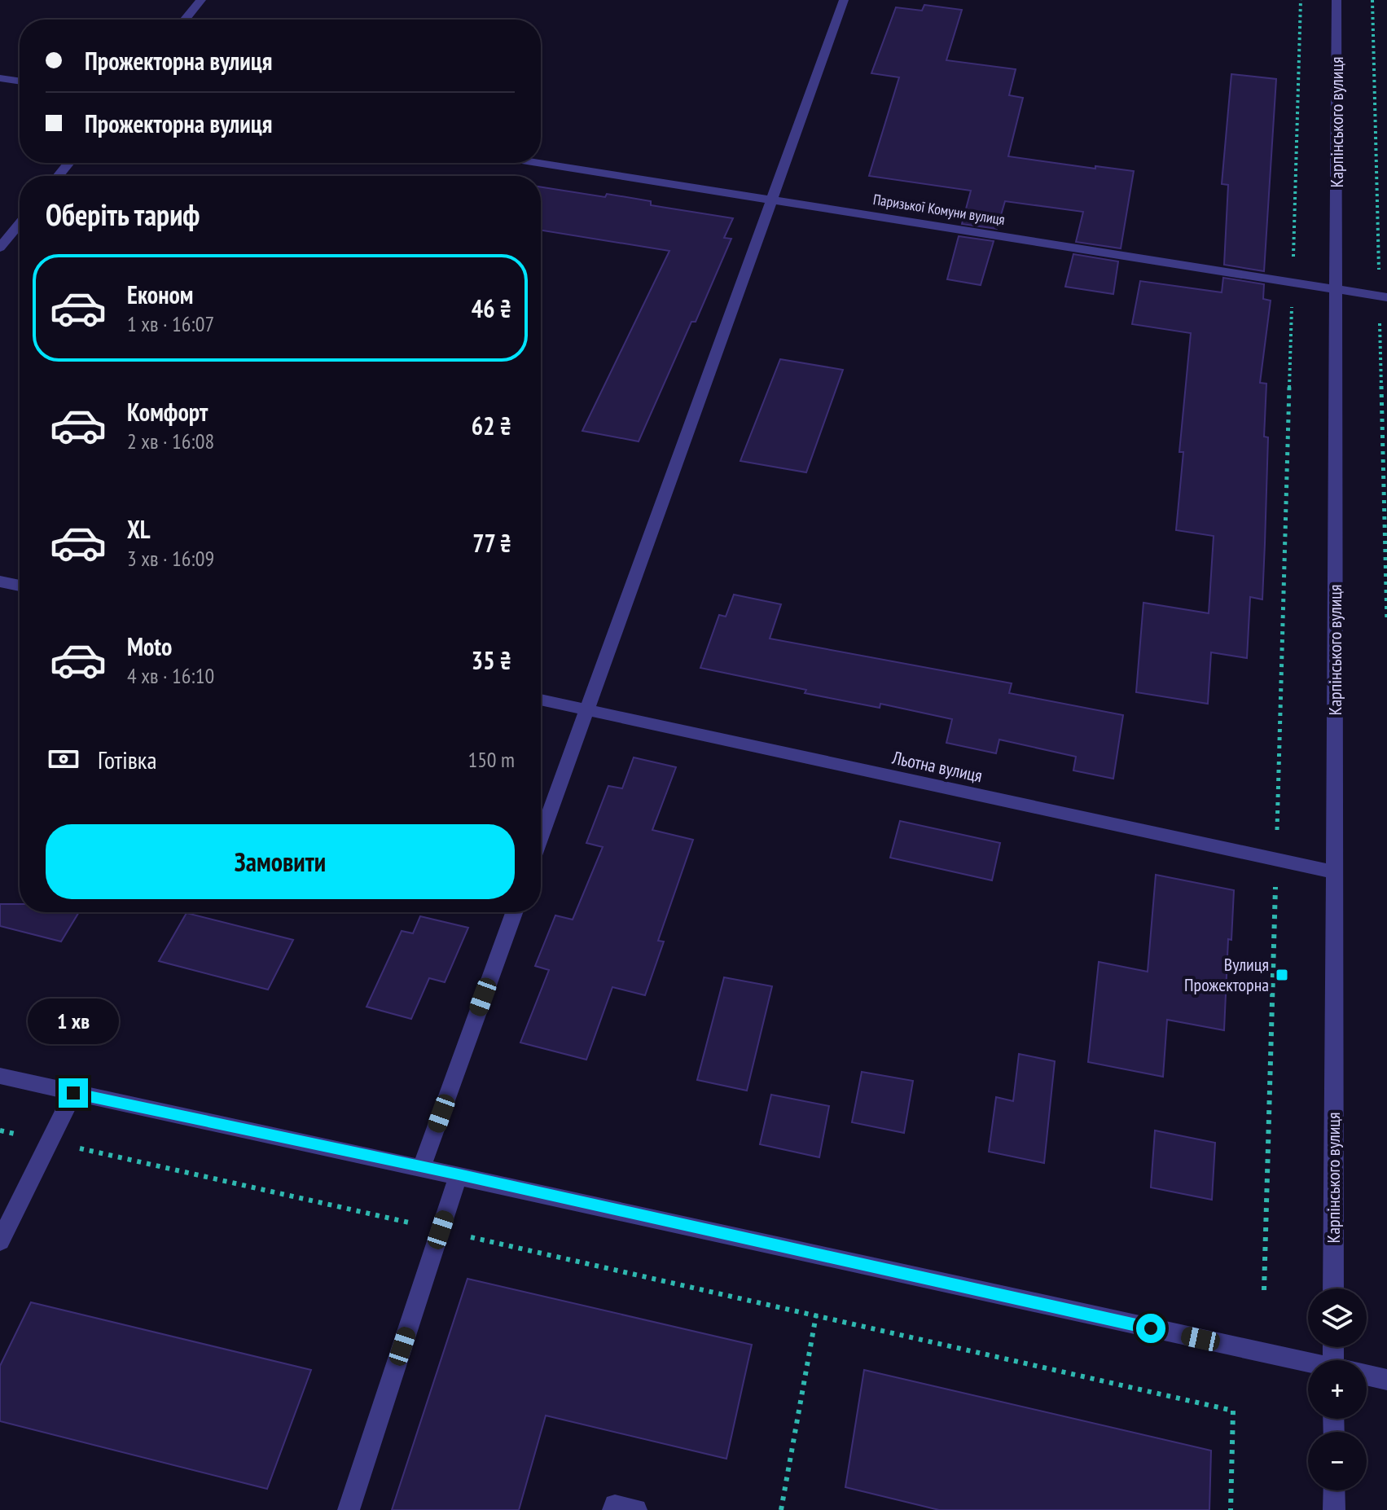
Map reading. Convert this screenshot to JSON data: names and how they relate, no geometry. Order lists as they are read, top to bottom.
{
  "streets": {
    "street": ["Карпінського вулиця", "Паризької Комуни вулиця", "Льотна вулиця"]
  },
  "crossings": [
    ["Карпінського вулиця", "Паризької Комуни вулиця"],
    ["Карпінського вулиця", "Льотна вулиця"]
  ],
  "places": {
    "transit": ["Вулиця Прожекторна"]
  },
  "page": {
    "banner": ["Прожекторна вулиця", "Прожекторна вулиця"],
    "heading": "Оберіть тариф",
    "list": [
      {
        "name": "Економ",
        "note": "1 хв · 16:07",
        "value": "46 ₴"
      },
      {
        "name": "Комфорт",
        "note": "2 хв · 16:08",
        "value": "62 ₴"
      },
      {
        "name": "XL",
        "note": "3 хв · 16:09",
        "value": "77 ₴"
      },
      {
        "name": "Moto",
        "note": "4 хв · 16:10",
        "value": "35 ₴"
      }
    ],
    "pay": ["Готівка", "150 m"],
    "buttons": "Замовити",
    "bubble": "1 хв",
    "map_buttons": ["+", "−"]
  }
}
